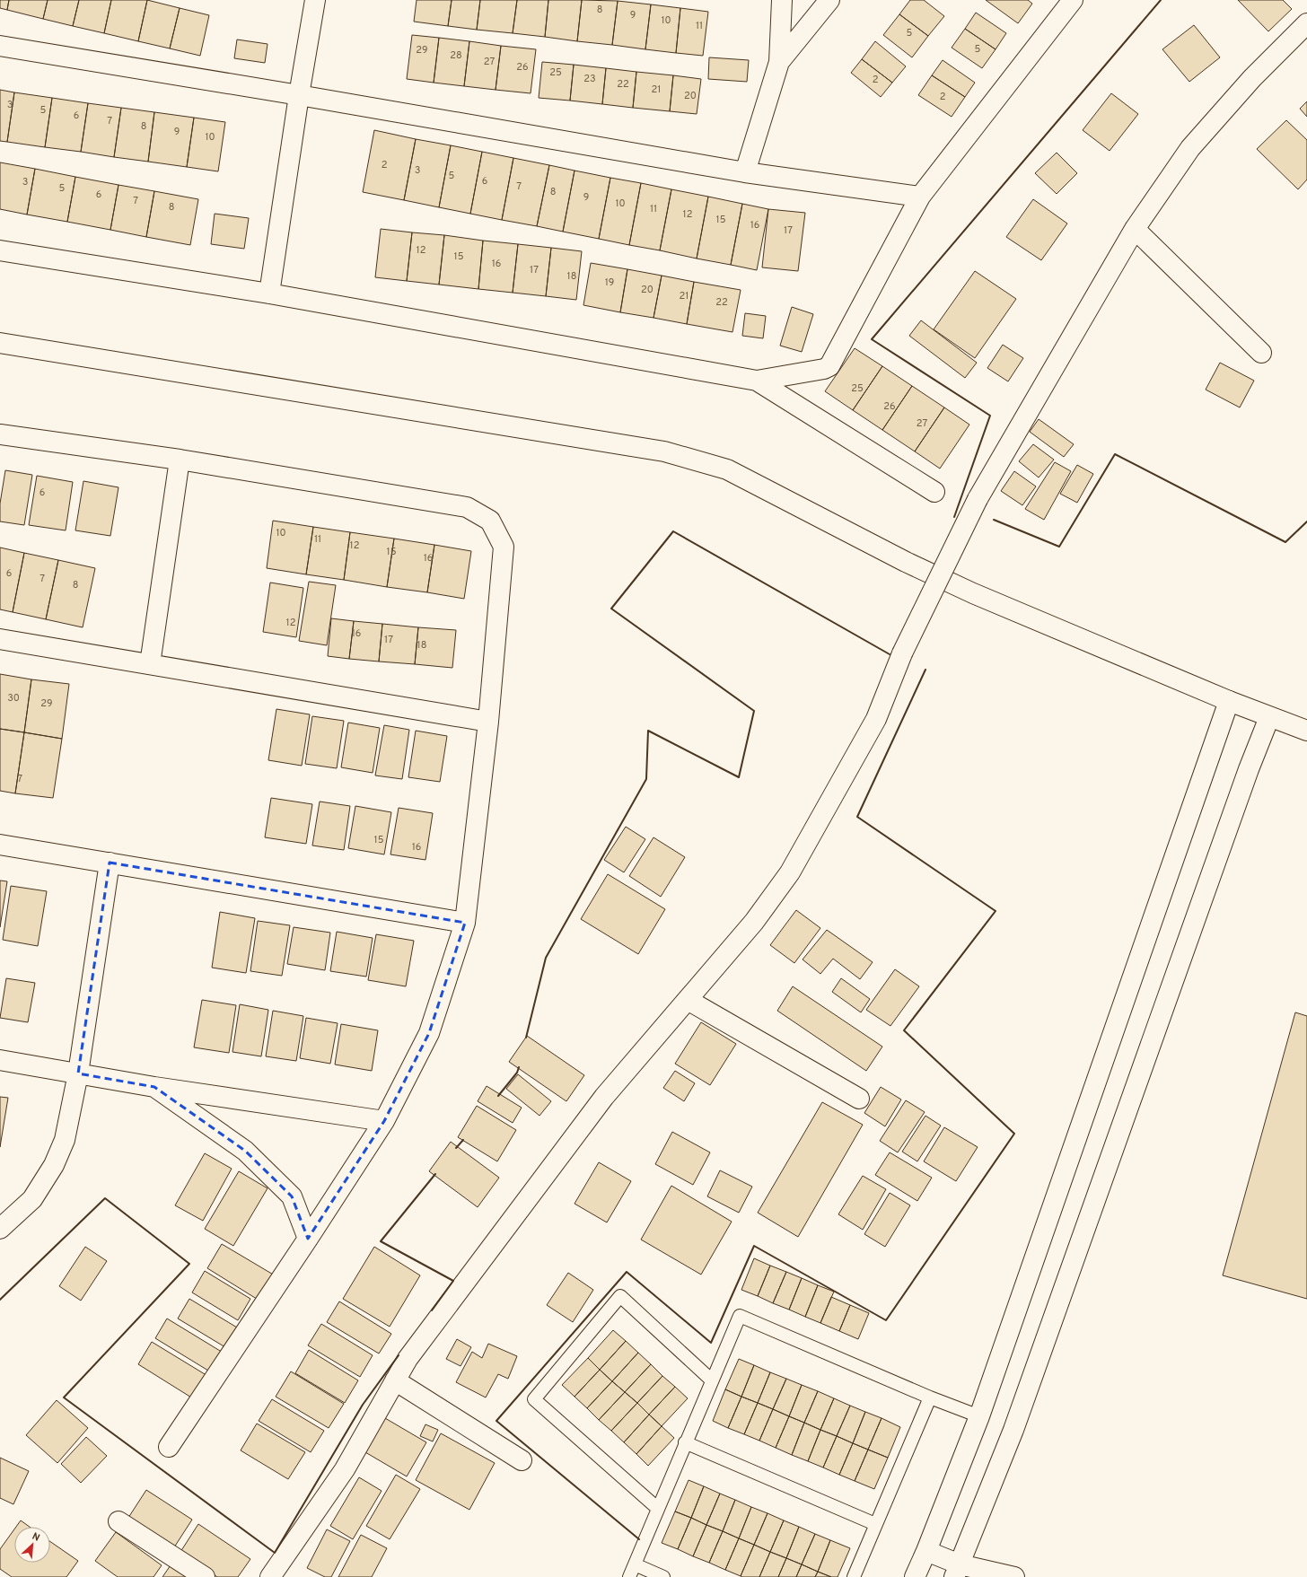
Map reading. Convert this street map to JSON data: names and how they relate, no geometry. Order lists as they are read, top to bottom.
{
  "house_numbers": [
    "8",
    "9",
    "10",
    "11",
    "5",
    "5",
    "29",
    "28",
    "27",
    "26",
    "25",
    "23",
    "2",
    "22",
    "21",
    "20",
    "2",
    "3",
    "5",
    "6",
    "7",
    "8",
    "9",
    "10",
    "2",
    "3",
    "5",
    "6",
    "3",
    "7",
    "5",
    "8",
    "6",
    "9",
    "7",
    "10",
    "8",
    "11",
    "12",
    "15",
    "16",
    "17",
    "12",
    "15",
    "16",
    "17",
    "18",
    "19",
    "20",
    "21",
    "22",
    "25",
    "26",
    "27",
    "6",
    "10",
    "11",
    "12",
    "15",
    "16",
    "6",
    "7",
    "8",
    "12",
    "16",
    "17",
    "18",
    "30",
    "29",
    "7",
    "15",
    "16"
  ],
  "north": "top right"
}
